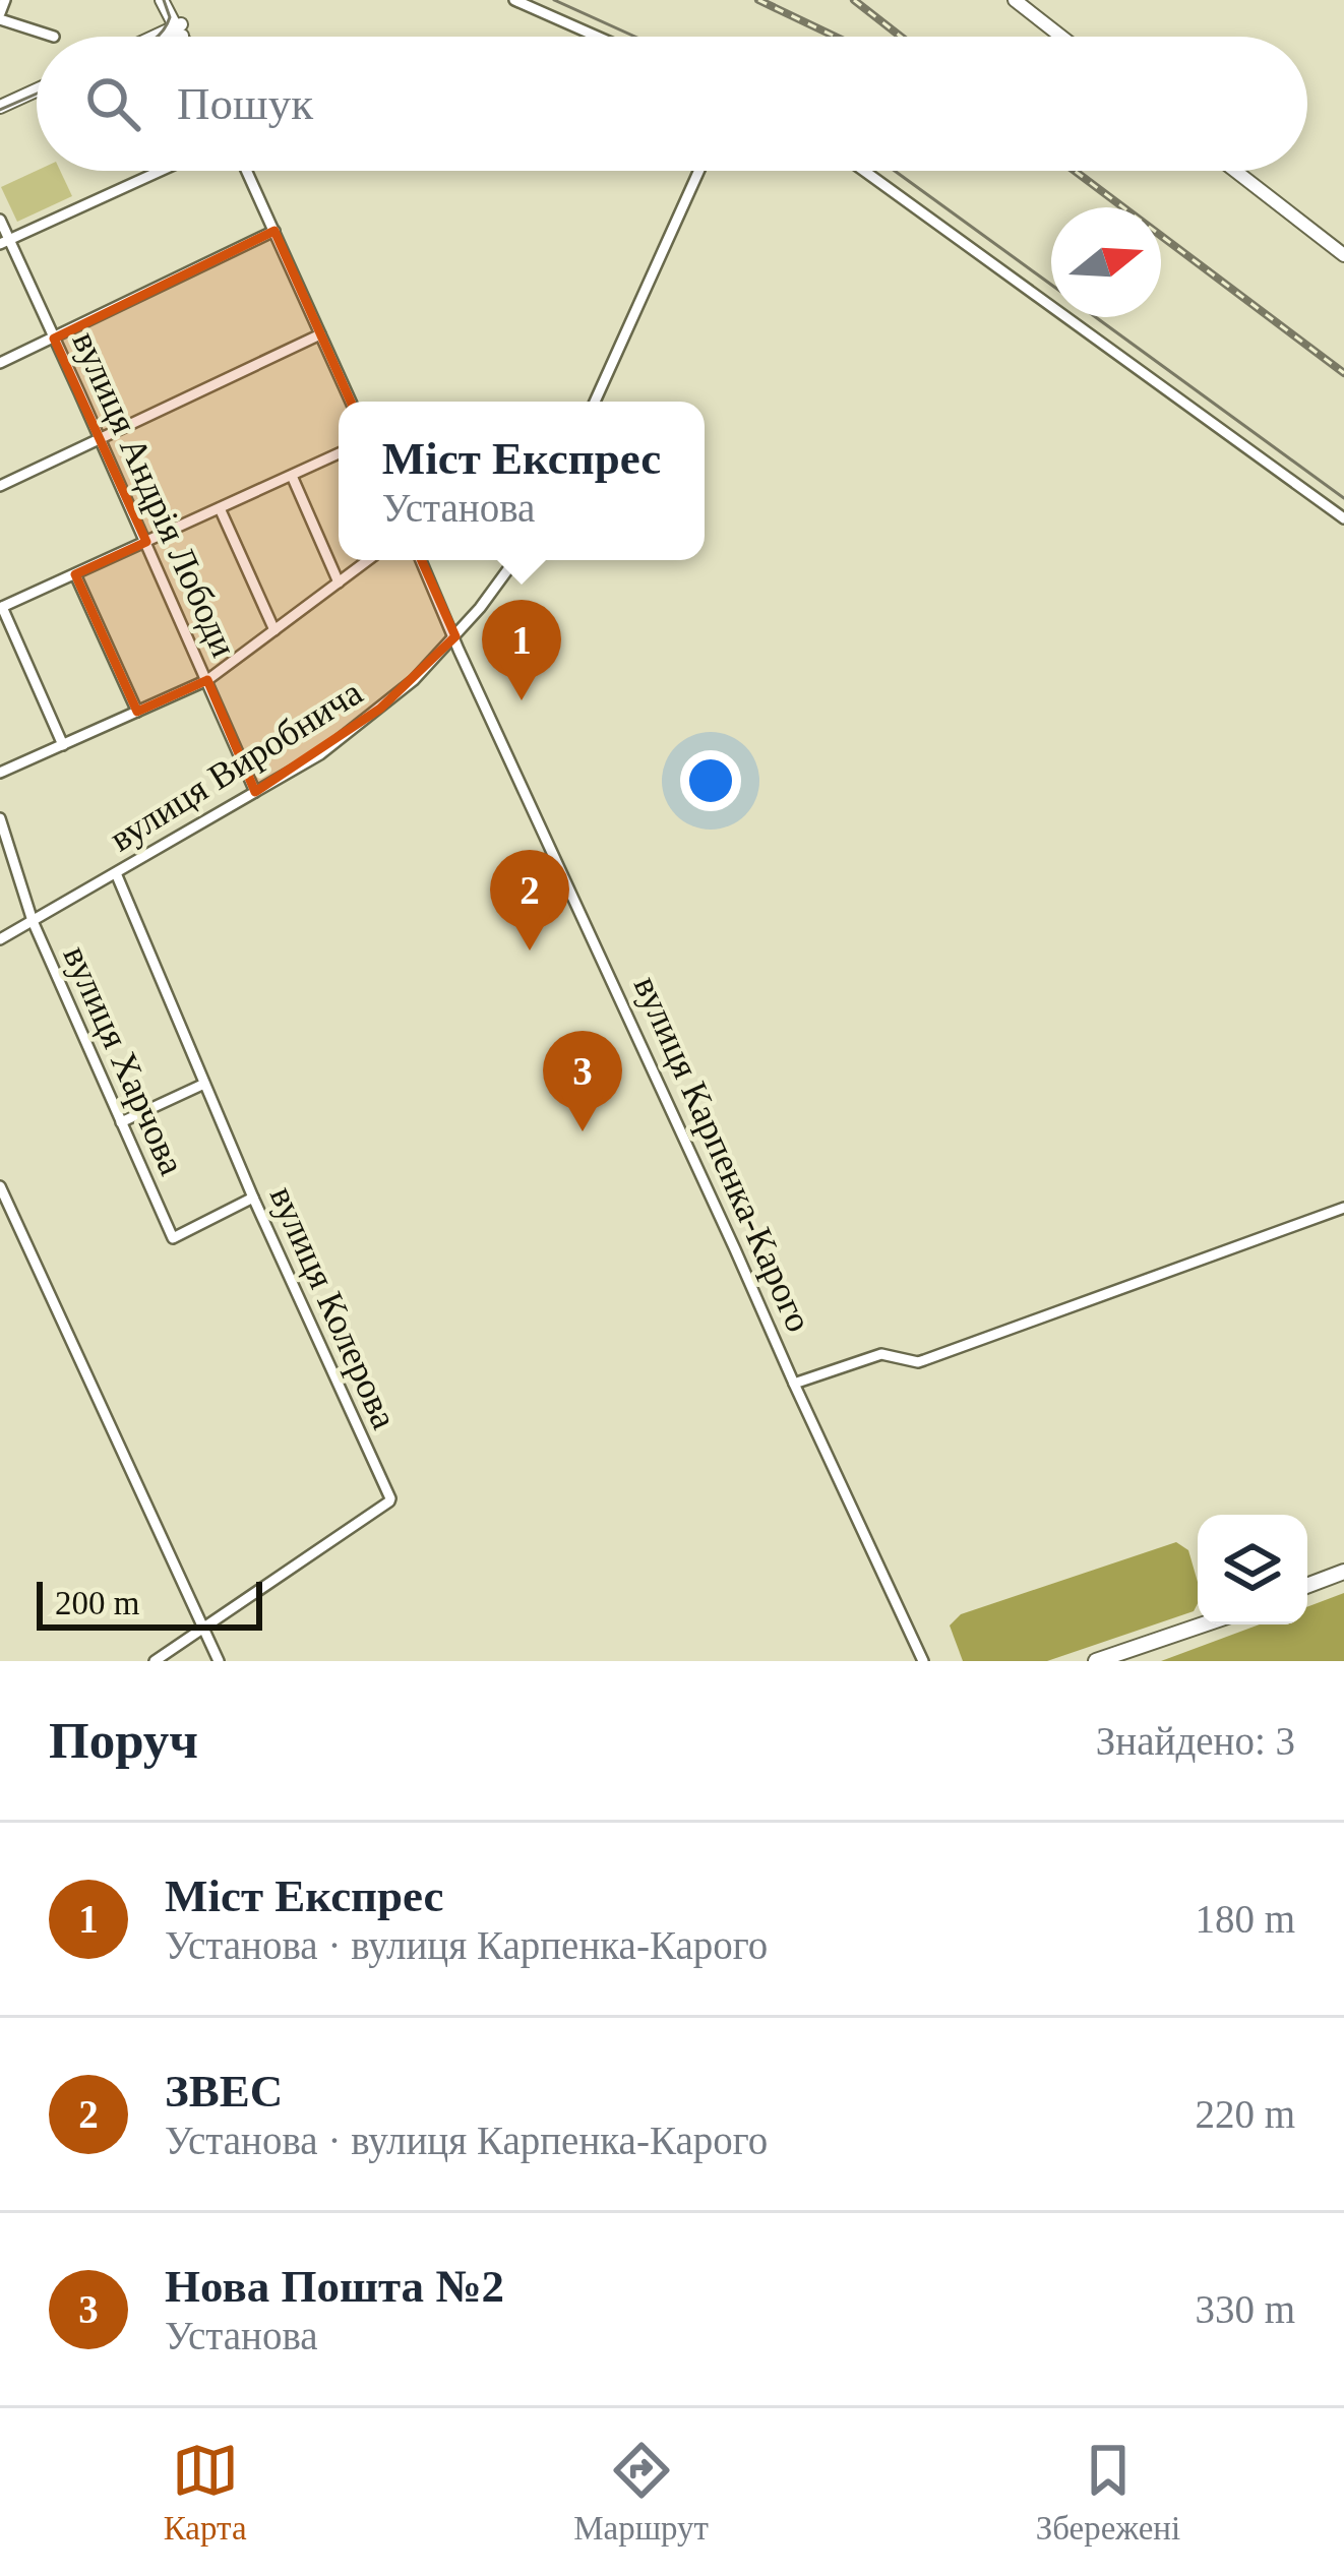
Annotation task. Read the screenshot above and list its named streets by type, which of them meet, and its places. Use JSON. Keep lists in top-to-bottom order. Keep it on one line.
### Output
{"streets":{"street":["вулиця Андрія Лободи","вулиця Виробнича","вулиця Харчова","вулиця Карпенка-Карого","вулиця Колерова"]},"crossings":[["вулиця Андрія Лободи","вулиця Виробнича"],["вулиця Виробнича","вулиця Харчова"],["вулиця Виробнича","вулиця Карпенка-Карого"],["вулиця Виробнича","вулиця Колерова"],["вулиця Харчова","вулиця Колерова"]],"scale_bar":"200 m","north":"right","page":{"search":"Пошук","popup":["Мiст Експрес","Установа"],"pins":["1","2","3"],"scale":"200 m","heading":["Поруч","Знайдено: 3"],"list":[{"mark":"1","name":"Мiст Експрес","note":"Установа · вулиця Карпенка-Карого","value":"180 m"},{"mark":"2","name":"ЗВЕС","note":"Установа · вулиця Карпенка-Карого","value":"220 m"},{"mark":"3","name":"Нова Пошта №2","note":"Установа","value":"330 m"}],"nav":["Карта","Маршрут","Збережені"]}}
